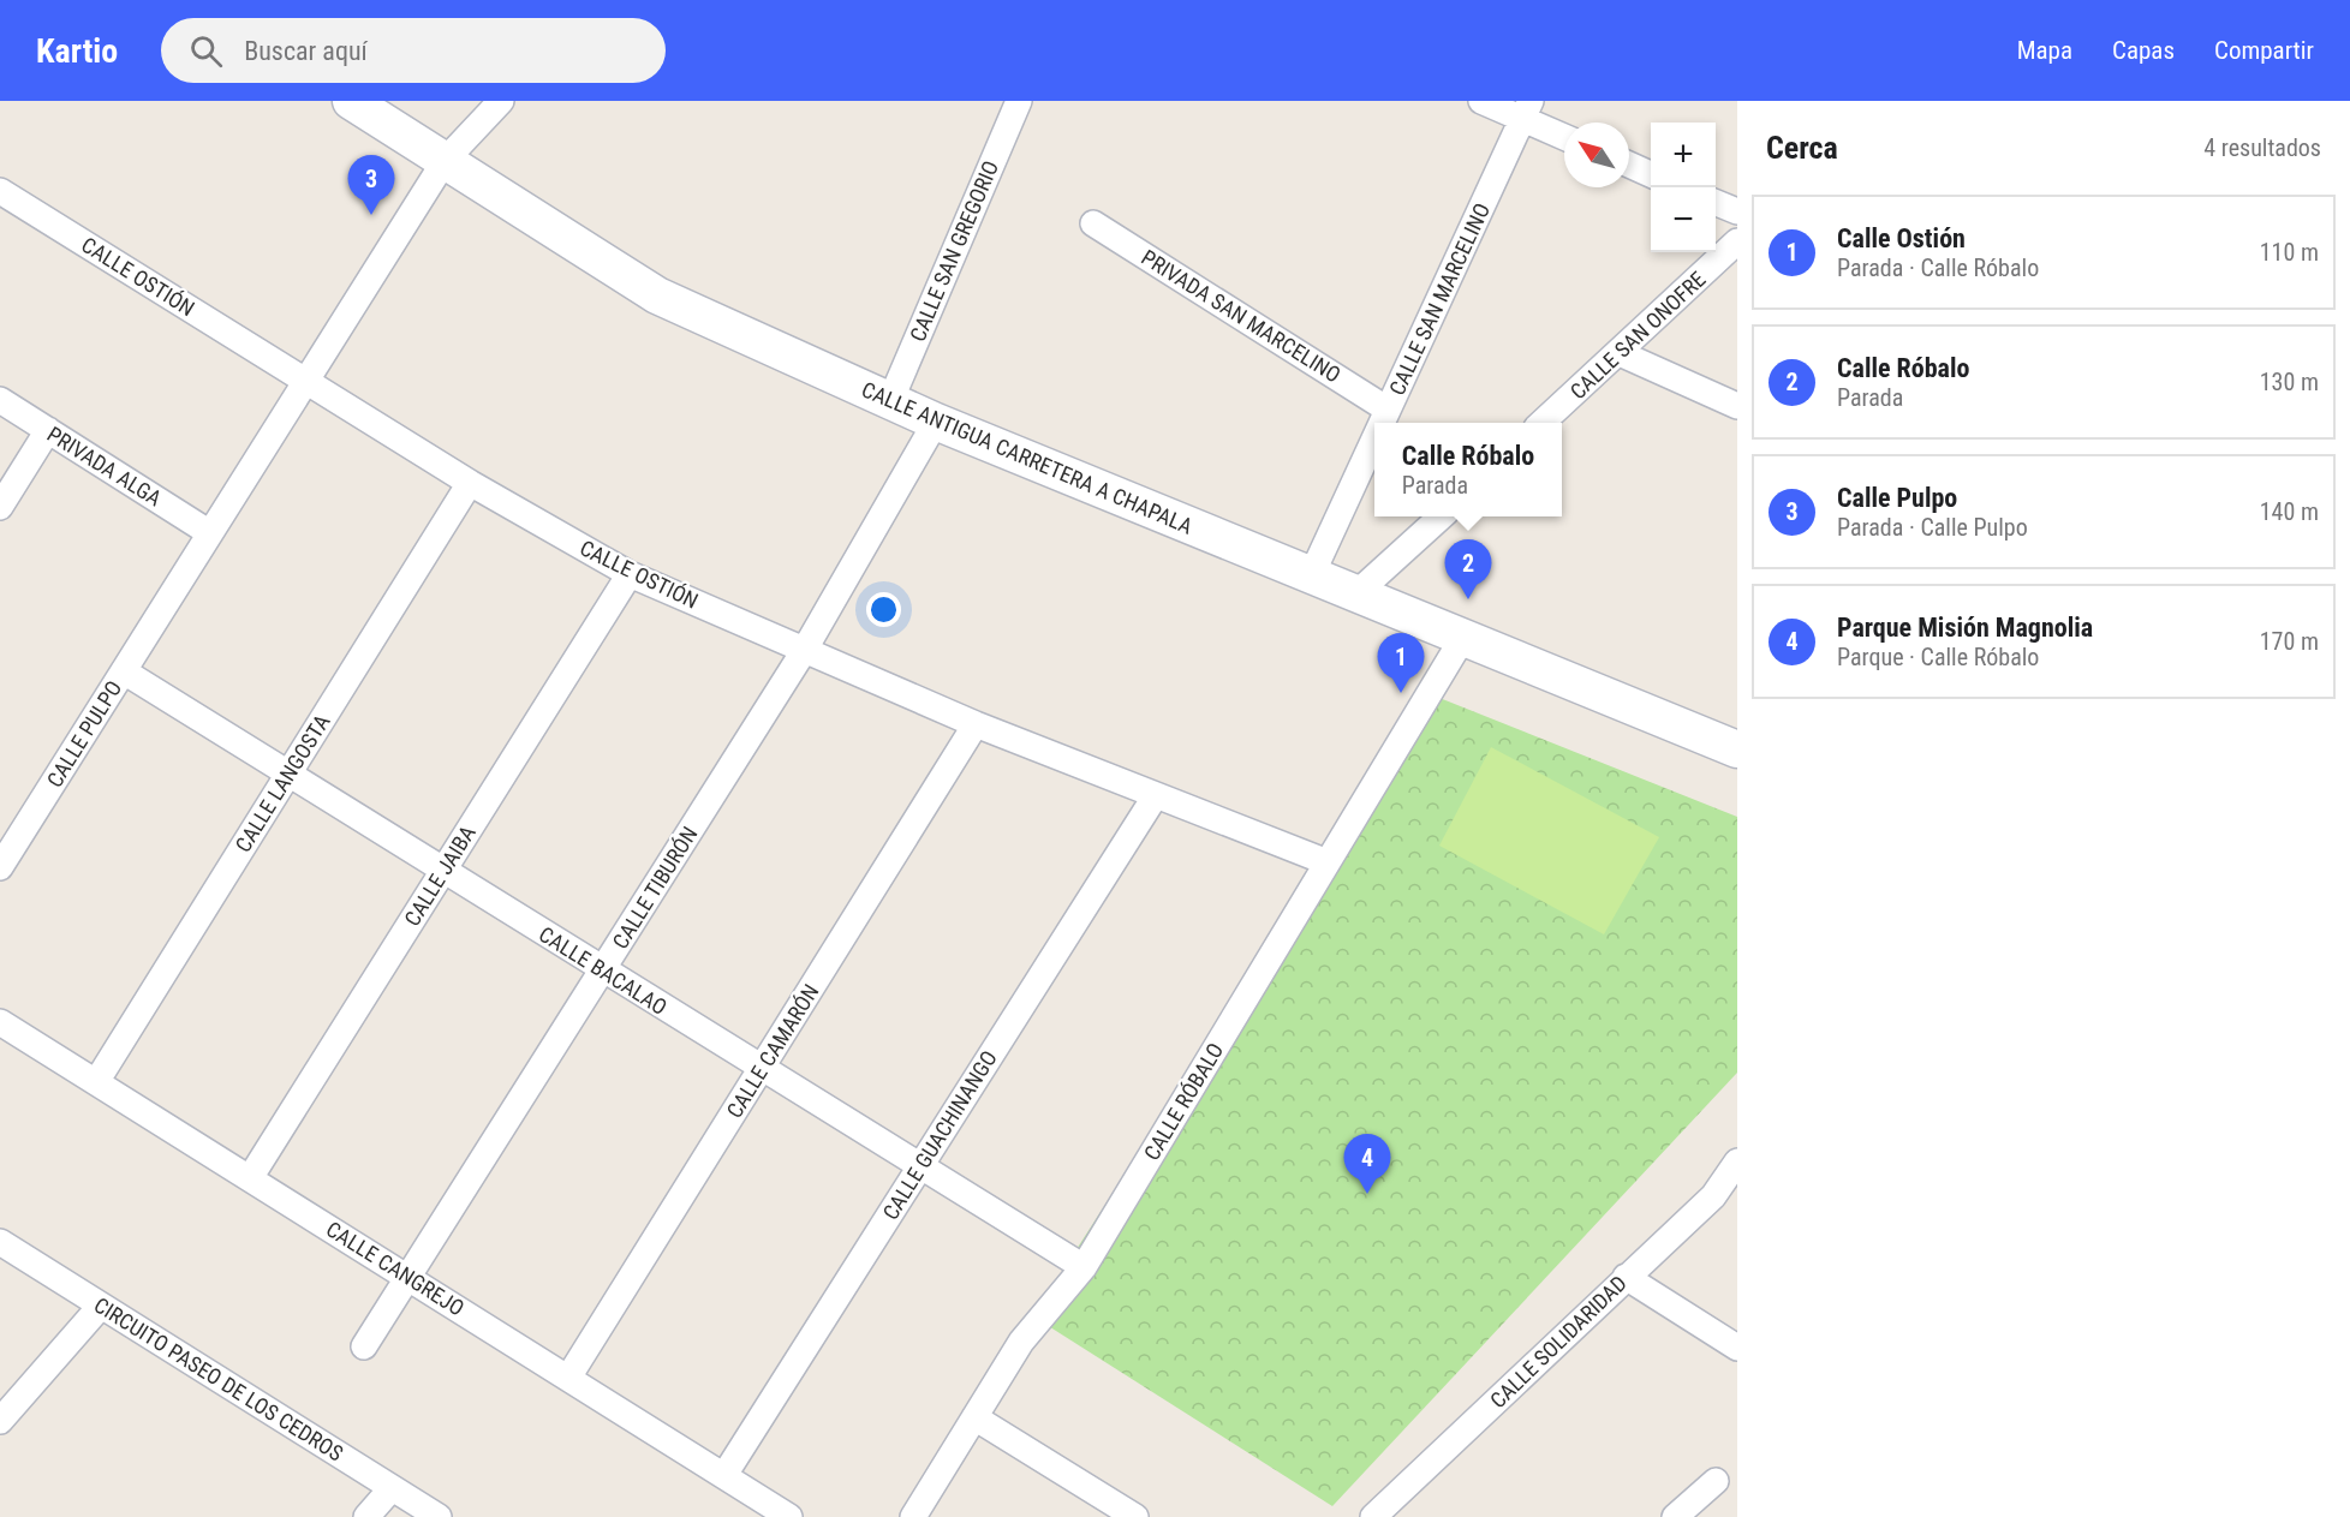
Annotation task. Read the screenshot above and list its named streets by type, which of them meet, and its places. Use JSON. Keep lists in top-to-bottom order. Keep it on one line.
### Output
{"streets":{"main road":["CALLE ANTIGUA CARRETERA A CHAPALA"],"street":["CALLE SAN GREGORIO","CALLE OSTIÓN","CALLE SAN MARCELINO","PRIVADA SAN MARCELINO","CALLE SAN ONOFRE","PRIVADA ALGA","CALLE PULPO","CALLE LANGOSTA","CALLE JAIBA","CALLE TIBURÓN","CALLE BACALAO","CALLE CAMARÓN","CALLE RÓBALO","CALLE GUACHINANGO","CALLE CANGREJO","CALLE SOLIDARIDAD","CIRCUITO PASEO DE LOS CEDROS"]},"crossings":[["CALLE SAN GREGORIO","CALLE ANTIGUA CARRETERA A CHAPALA"],["CALLE OSTIÓN","CALLE PULPO"],["CALLE OSTIÓN","CALLE LANGOSTA"],["CALLE OSTIÓN","CALLE JAIBA"],["CALLE OSTIÓN","CALLE TIBURÓN"],["CALLE OSTIÓN","CALLE CAMARÓN"],["CALLE OSTIÓN","CALLE RÓBALO"],["CALLE OSTIÓN","CALLE GUACHINANGO"],["CALLE SAN MARCELINO","PRIVADA SAN MARCELINO"],["CALLE SAN MARCELINO","CALLE ANTIGUA CARRETERA A CHAPALA"],["CALLE ANTIGUA CARRETERA A CHAPALA","CALLE PULPO"],["CALLE ANTIGUA CARRETERA A CHAPALA","CALLE TIBURÓN"],["CALLE ANTIGUA CARRETERA A CHAPALA","CALLE RÓBALO"],["PRIVADA ALGA","CALLE PULPO"],["CALLE PULPO","CALLE BACALAO"],["CALLE LANGOSTA","CALLE BACALAO"],["CALLE LANGOSTA","CALLE CANGREJO"],["CALLE JAIBA","CALLE BACALAO"],["CALLE JAIBA","CALLE CANGREJO"],["CALLE TIBURÓN","CALLE BACALAO"],["CALLE TIBURÓN","CALLE CANGREJO"],["CALLE BACALAO","CALLE CAMARÓN"],["CALLE BACALAO","CALLE RÓBALO"],["CALLE BACALAO","CALLE GUACHINANGO"],["CALLE CAMARÓN","CALLE CANGREJO"],["CALLE GUACHINANGO","CALLE CANGREJO"]],"north":"top left","page":{"header":"Kartio","search":"Buscar aquí","nav":["Mapa","Capas","Compartir"],"heading":["Cerca","4 resultados"],"map_buttons":["+","−"],"pins":["3","2","1","4"],"list":[{"mark":"1","name":"Calle Ostión","note":"Parada · Calle Róbalo","value":"110 m"},{"mark":"2","name":"Calle Róbalo","note":"Parada","value":"130 m"},{"mark":"3","name":"Calle Pulpo","note":"Parada · Calle Pulpo","value":"140 m"},{"mark":"4","name":"Parque Misión Magnolia","note":"Parque · Calle Róbalo","value":"170 m"}],"popup":["Calle Róbalo","Parada"]}}
